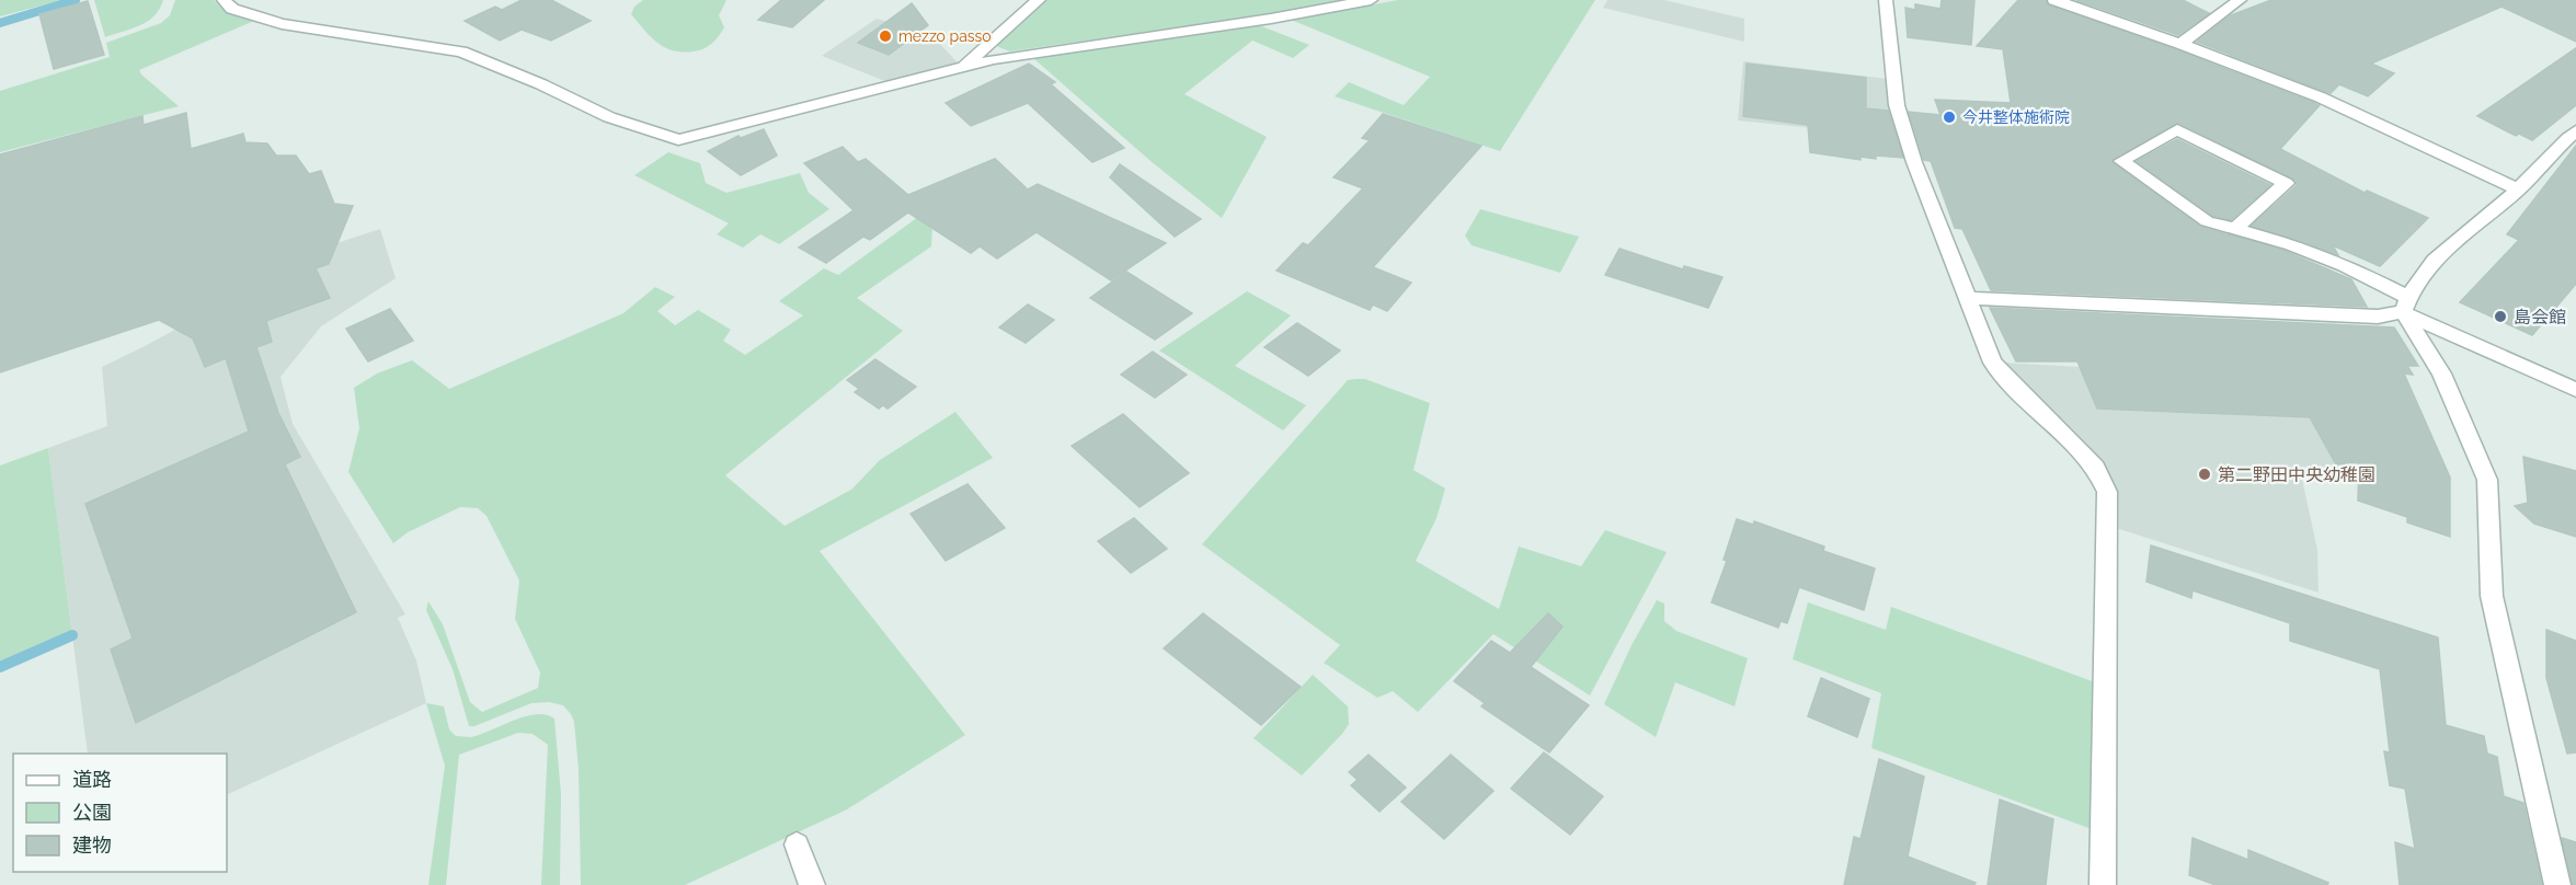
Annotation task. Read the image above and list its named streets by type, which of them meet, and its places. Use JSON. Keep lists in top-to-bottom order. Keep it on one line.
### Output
{"places":["mezzo passo","今井整体施術院","島会館","第二野田中央幼稚園"],"legend":["道路","公園","建物"]}
